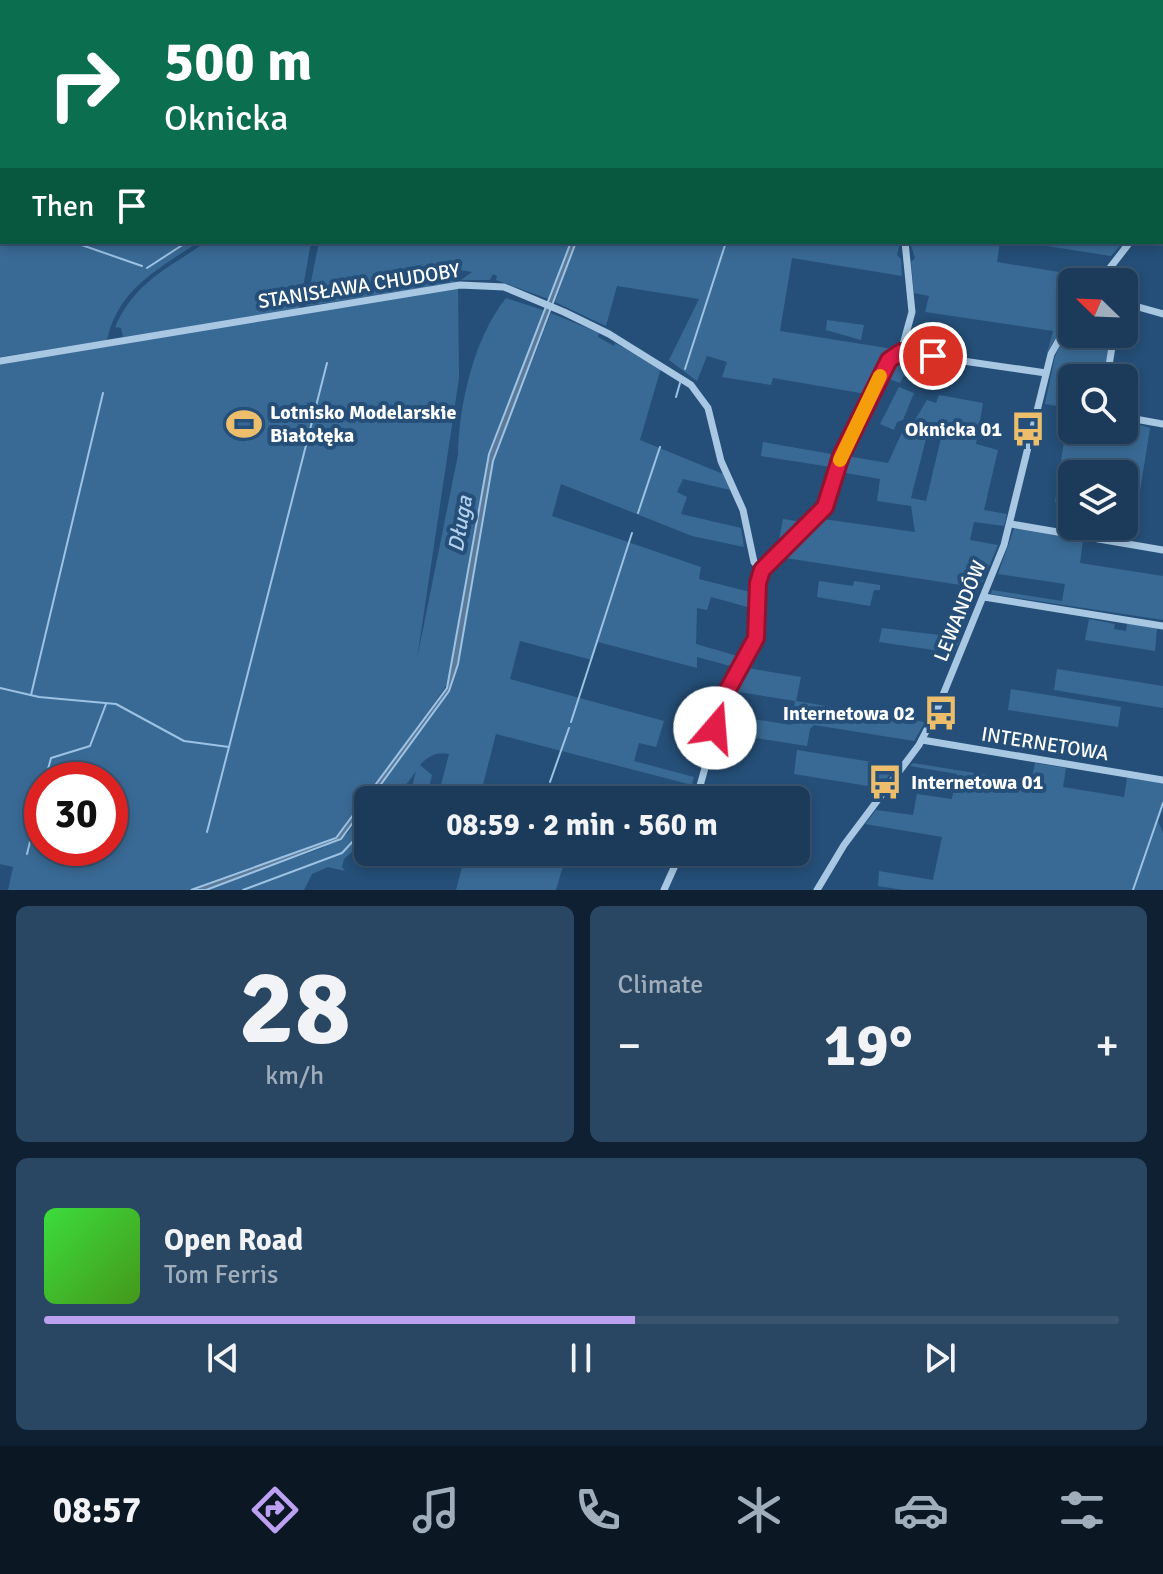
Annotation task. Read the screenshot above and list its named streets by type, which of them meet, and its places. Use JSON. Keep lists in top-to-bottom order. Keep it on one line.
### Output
{"streets":{"street":["STANISŁAWA CHUDOBY","LEWANDÓW","INTERNETOWA"]},"crossings":[["LEWANDÓW","INTERNETOWA"]],"water":["Długa"],"places":{"sports":["Lotnisko Modelarskie Białołęka"],"bus stop":["Oknicka 01","Internetowa 02","Internetowa 01"]},"north":"top left","page":{"turn":["500 m","Oknicka"],"then":"Then","limit":"30","trip":"08:59 · 2 min · 560 m","tile":[["28","km/h"],"Climate"],"heat":["−","19°","+"],"song":["Open Road","Tom Ferris"],"tabs":"08:57"}}
